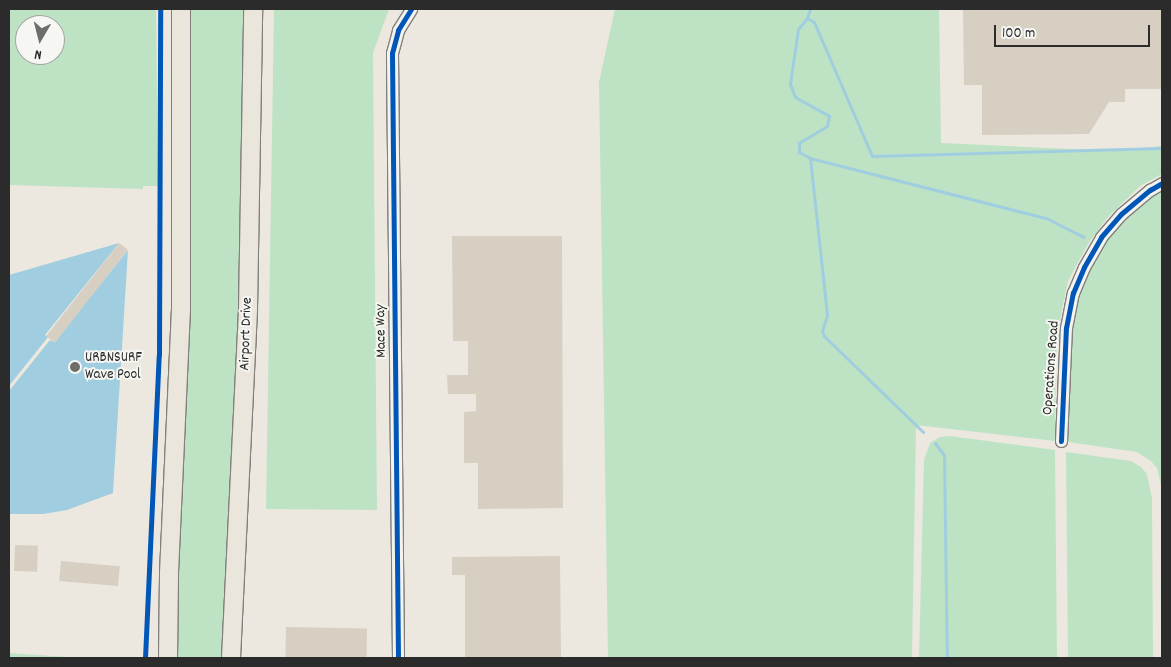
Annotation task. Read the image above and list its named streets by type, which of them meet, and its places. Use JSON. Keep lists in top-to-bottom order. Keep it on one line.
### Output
{"streets":{"main road":["Airport Drive"],"street":["Mace Way","Operations Road"]},"places":["URBNSURF Wave Pool"],"scale_bar":"100 m","north":"bottom"}
